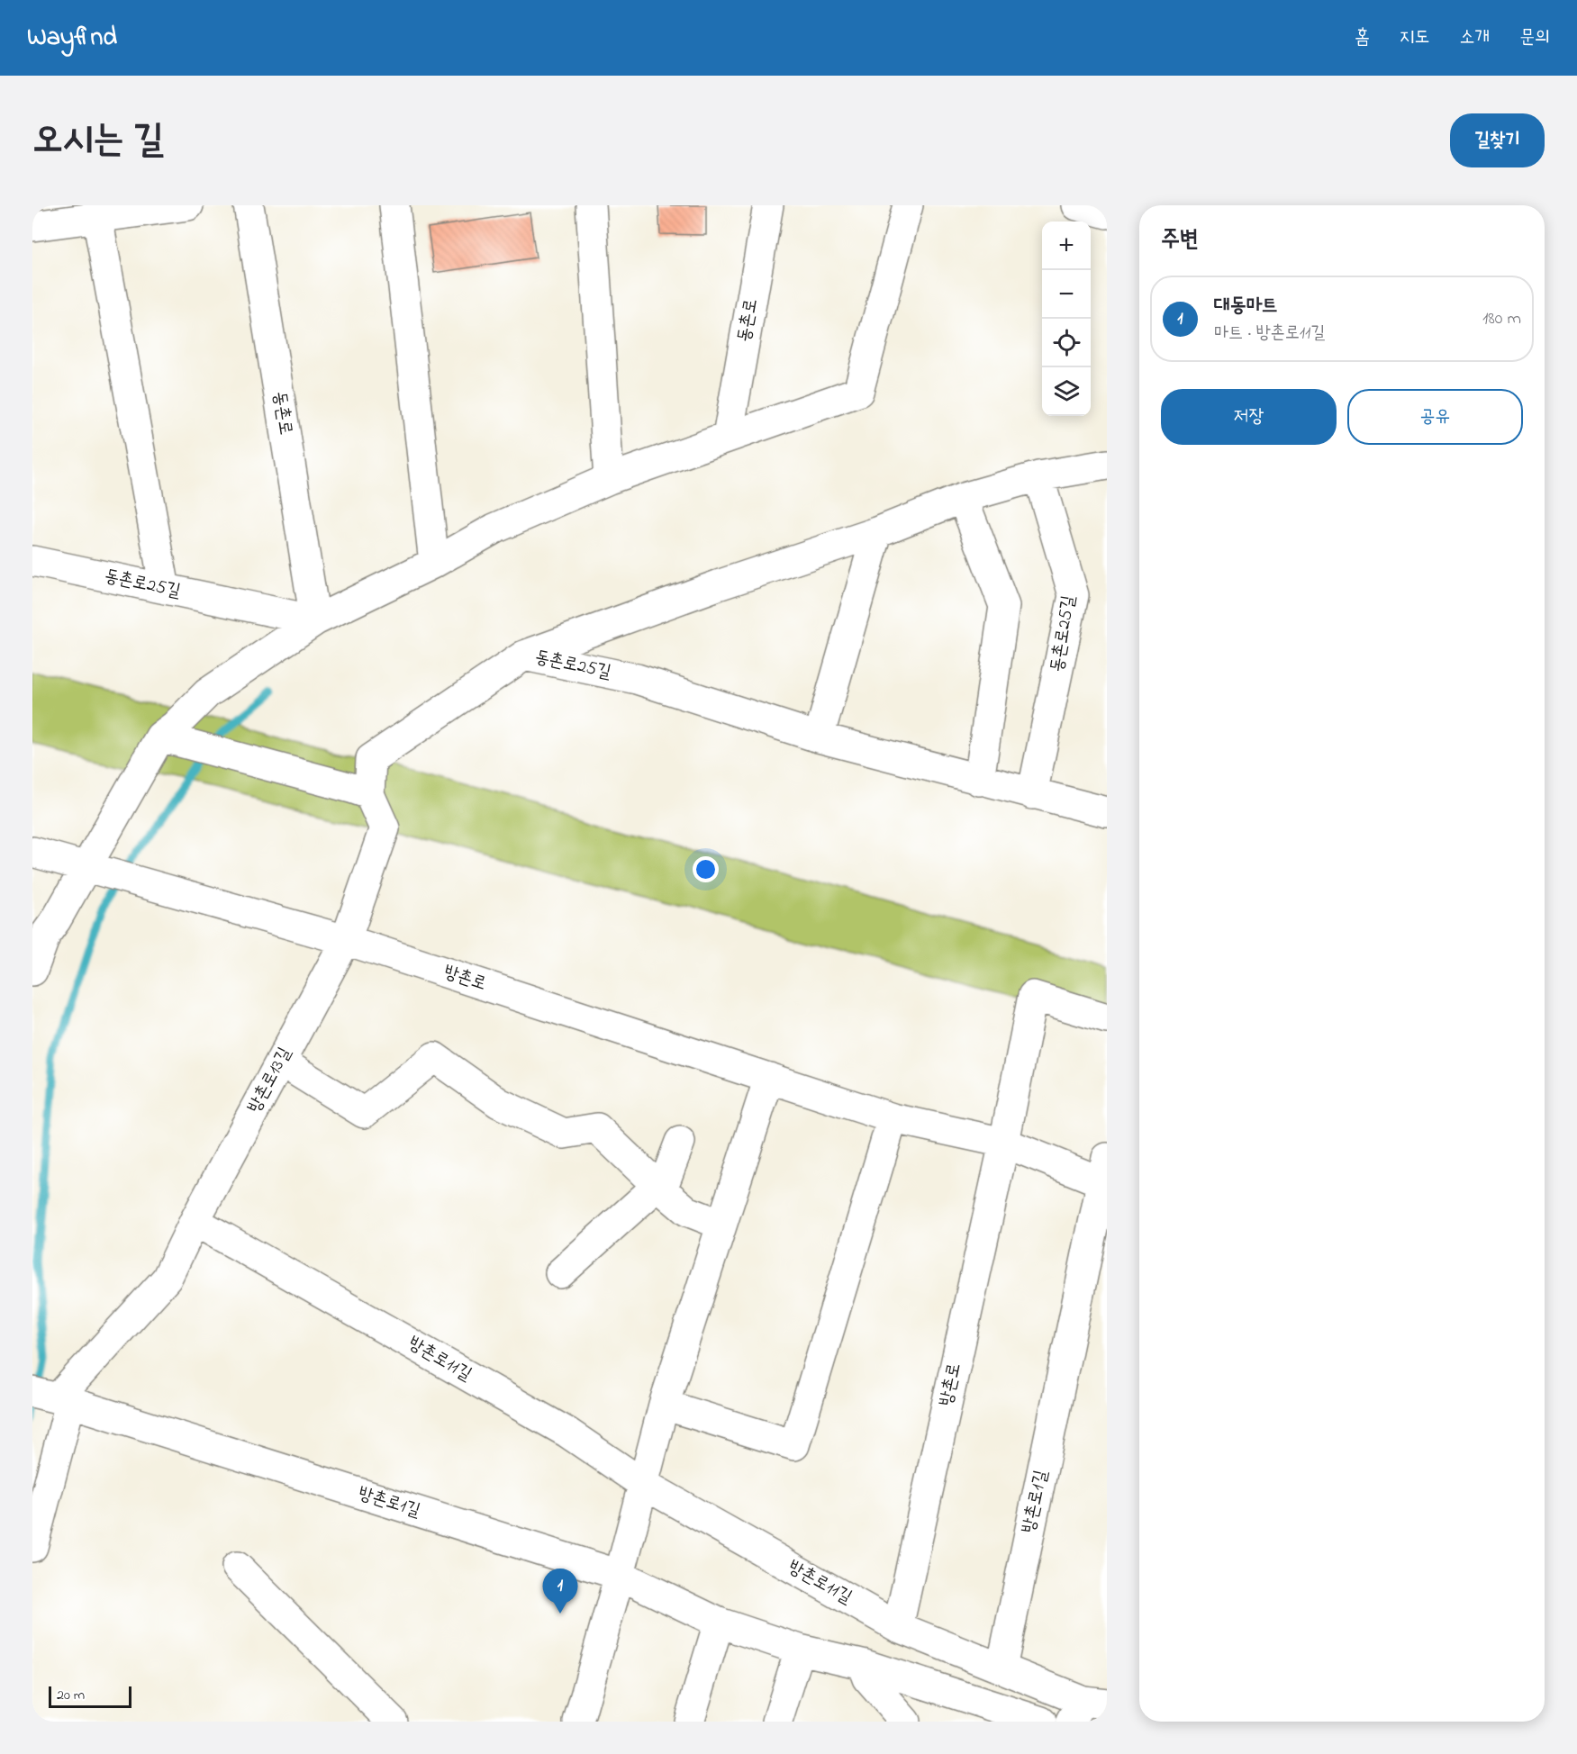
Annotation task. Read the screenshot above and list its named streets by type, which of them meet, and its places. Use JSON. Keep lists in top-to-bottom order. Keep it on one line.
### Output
{"streets":{"street":["동촌로","동촌로25길","방촌로","방촌로13길","방촌로11길","방촌로1길"]},"crossings":[["동촌로","동촌로25길"],["방촌로","방촌로13길"],["방촌로","방촌로11길"],["방촌로","방촌로1길"],["방촌로13길","방촌로11길"],["방촌로13길","방촌로1길"],["방촌로11길","방촌로1길"]],"scale_bar":"20 m","page":{"header":"Wayfind","nav":["홈","지도","소개","문의"],"title":"오시는 길","buttons":["길찾기",["저장","공유"]],"heading":"주변","map_buttons":["+","−"],"list":[{"mark":"1","name":"대동마트","note":"마트 · 방촌로11길","value":"180 m"}],"pins":"1","scale":"20 m"}}
